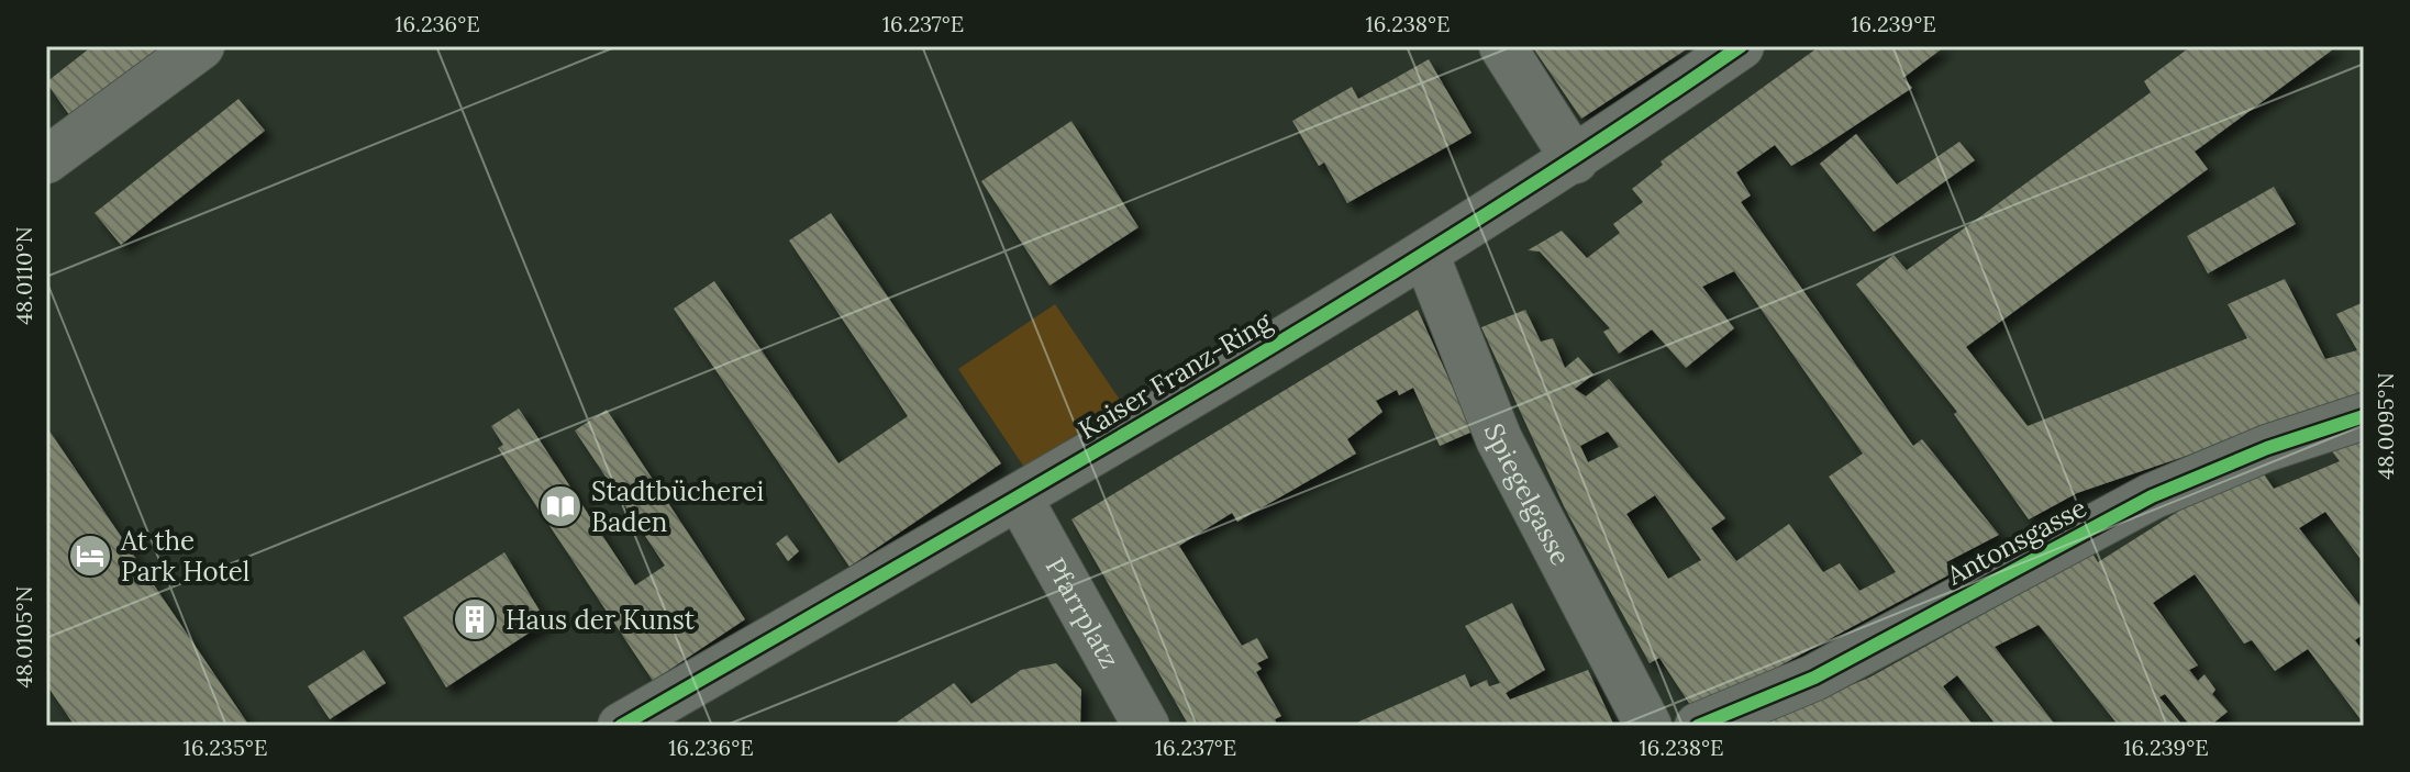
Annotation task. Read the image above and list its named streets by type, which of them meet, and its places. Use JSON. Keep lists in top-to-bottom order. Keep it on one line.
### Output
{"streets":{"street":["Kaiser Franz-Ring","Spiegelgasse","Antonsgasse","Pfarrplatz"]},"crossings":[["Kaiser Franz-Ring","Spiegelgasse"],["Kaiser Franz-Ring","Pfarrplatz"]],"places":{"library":["Stadtbücherei Baden"],"hotel":["At the Park Hotel"],"building":["Haus der Kunst"]},"coordinates":["16.236°E","16.237°E","16.238°E","16.239°E","48.0110°N","48.0095°N","48.0105°N","16.235°E"]}
